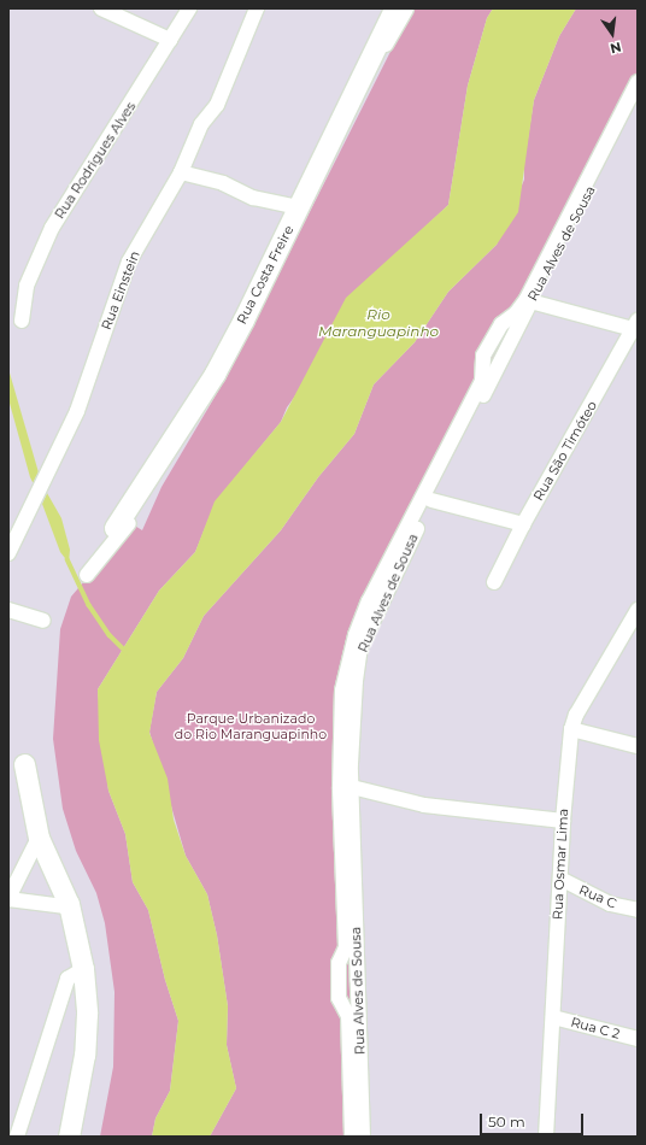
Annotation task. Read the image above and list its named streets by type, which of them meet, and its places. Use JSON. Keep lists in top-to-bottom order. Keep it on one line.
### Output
{"streets":{"main road":["Rua Costa Freire"],"street":["Rua Rodrigues Alves","Rua Alves de Sousa","Rua Einstein","Rua São Timóteo","Rua Osmar Lima","Rua C","Rua C 2"]},"crossings":[["Rua Osmar Lima","Rua C"],["Rua Osmar Lima","Rua C 2"]],"water":["Rio Maranguapinho"],"parks":["Parque Urbanizado do Rio Maranguapinho"],"scale_bar":"50 m","north":"bottom"}
